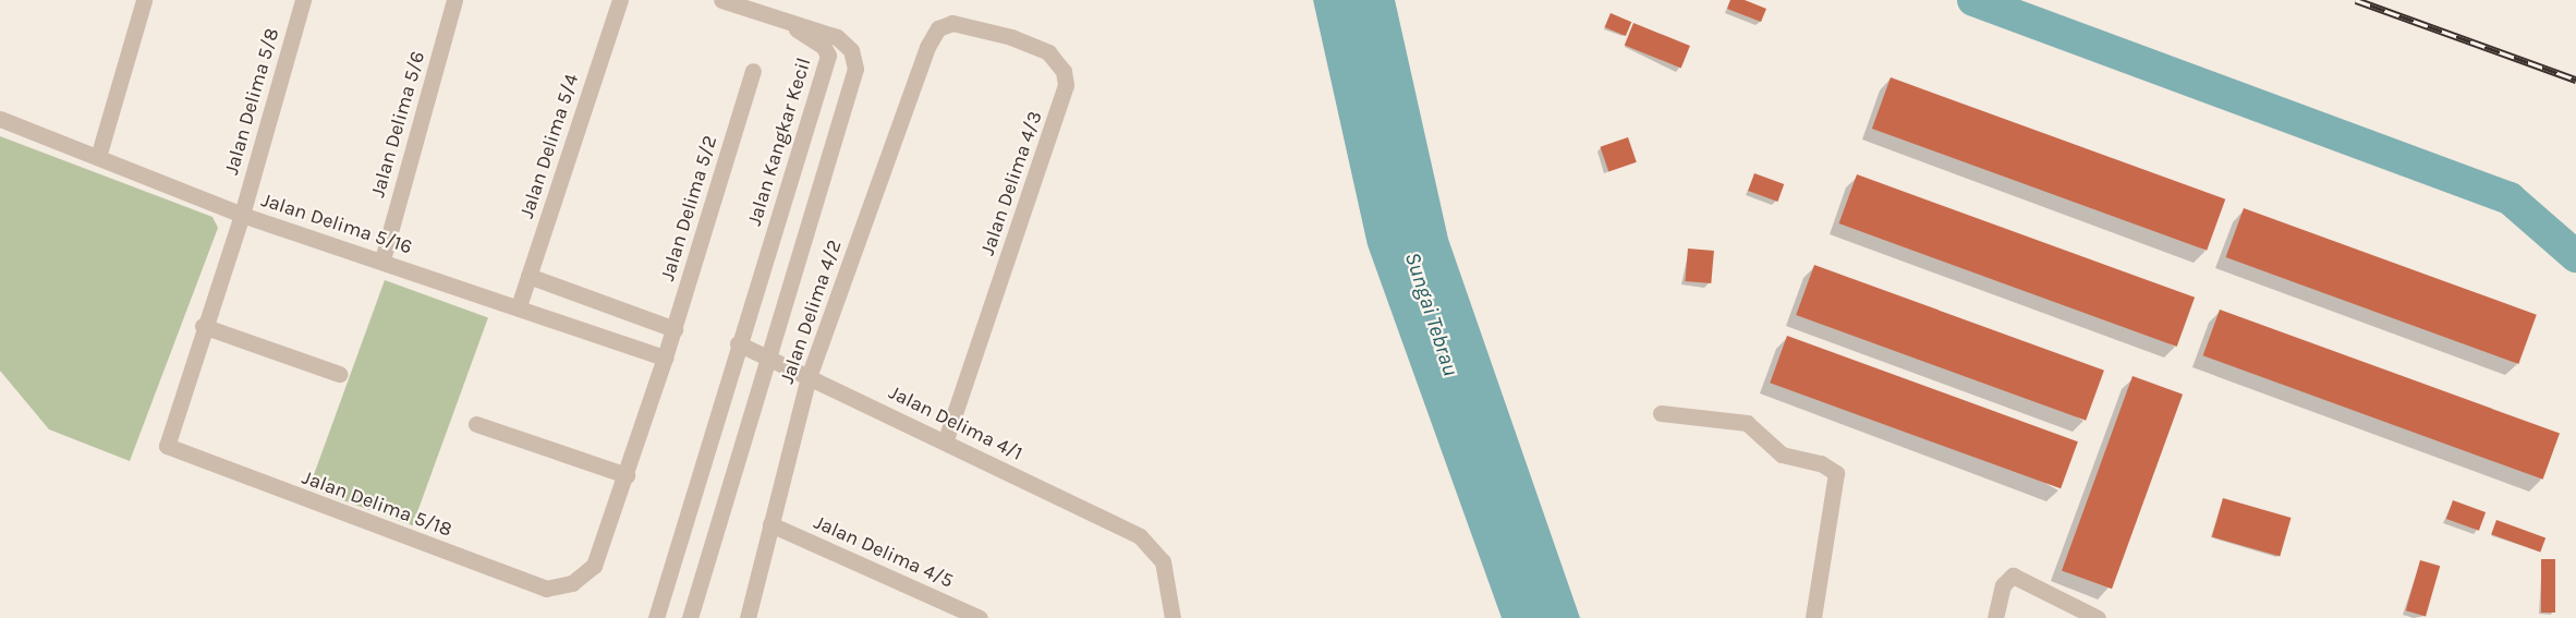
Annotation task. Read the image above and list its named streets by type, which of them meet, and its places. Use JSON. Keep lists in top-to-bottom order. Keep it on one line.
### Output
{"streets":{"street":["Jalan Delima 5/8","Jalan Delima 5/6","Jalan Kangkar Kecil","Jalan Delima 5/4","Jalan Delima 4/3","Jalan Delima 5/2","Jalan Delima 5/16","Jalan Delima 4/2","Jalan Delima 4/1","Jalan Delima 5/18","Jalan Delima 4/5"]},"crossings":[["Jalan Delima 5/8","Jalan Delima 5/16"],["Jalan Delima 5/8","Jalan Delima 5/18"],["Jalan Delima 5/6","Jalan Delima 5/16"],["Jalan Kangkar Kecil","Jalan Delima 4/1"],["Jalan Delima 5/4","Jalan Delima 5/16"],["Jalan Delima 4/3","Jalan Delima 4/2"],["Jalan Delima 4/3","Jalan Delima 4/1"],["Jalan Delima 5/2","Jalan Delima 5/16"],["Jalan Delima 5/2","Jalan Delima 5/18"],["Jalan Delima 5/16","Jalan Delima 5/18"],["Jalan Delima 4/2","Jalan Delima 4/1"],["Jalan Delima 4/2","Jalan Delima 4/5"]],"water":["Sungai Tebrau"]}
